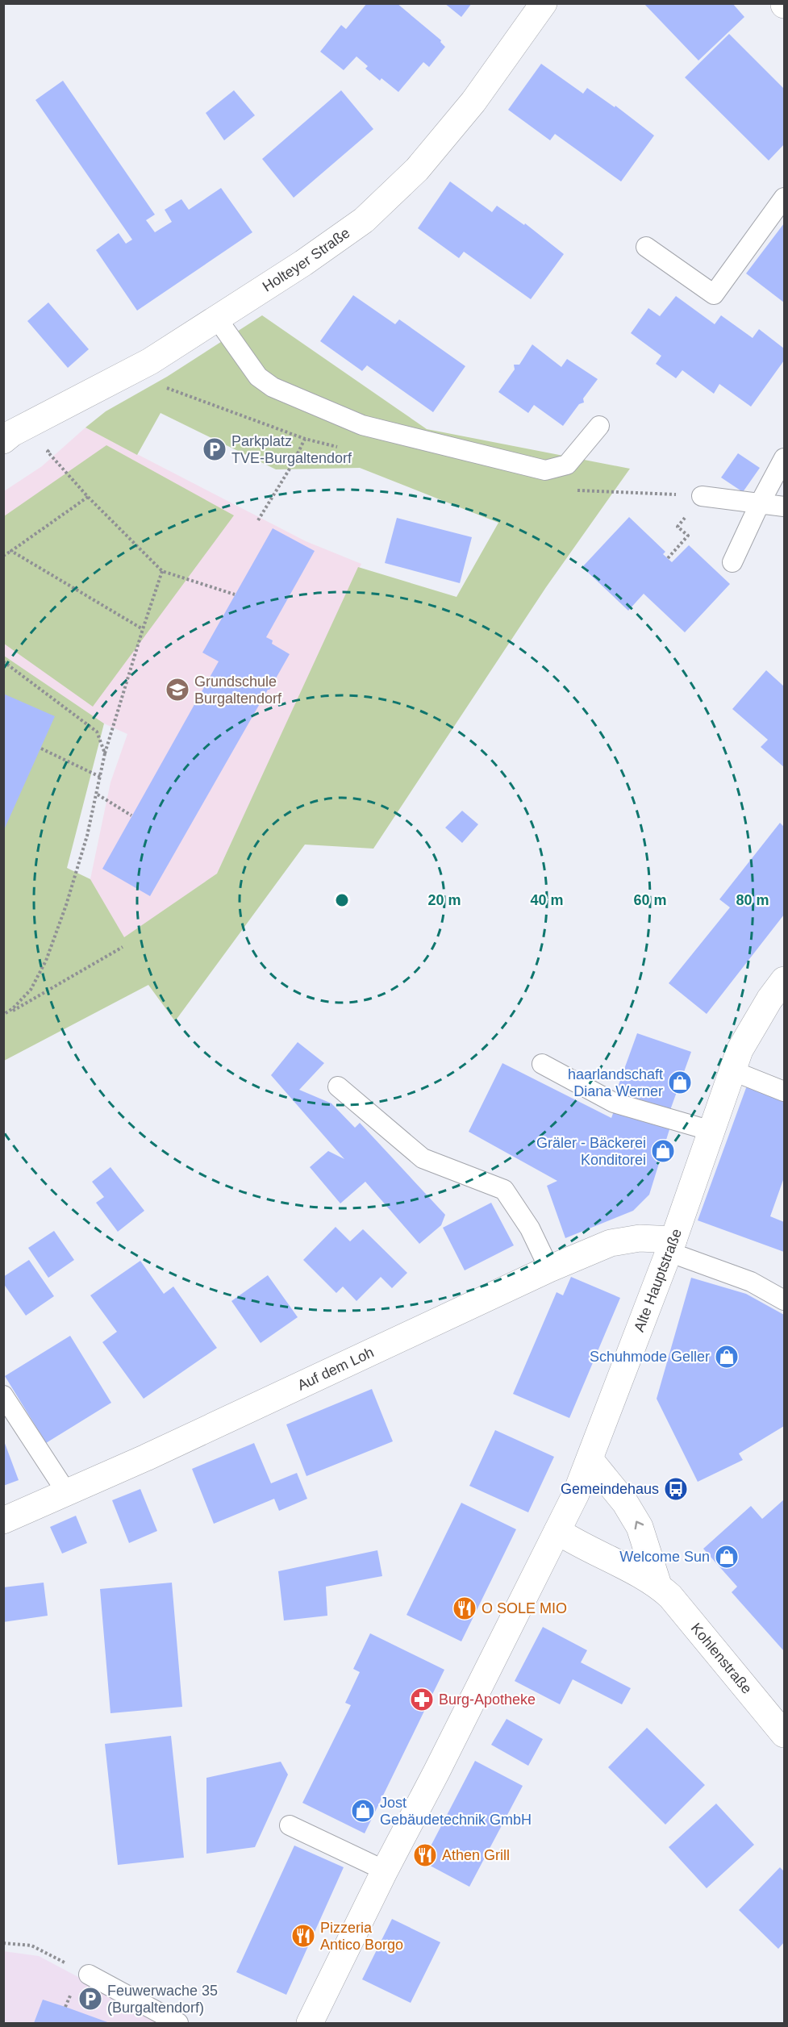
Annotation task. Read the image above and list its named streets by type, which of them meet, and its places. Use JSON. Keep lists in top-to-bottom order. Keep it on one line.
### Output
{"streets":{"street":["Holteyer Straße","Alte Hauptstraße","Auf dem Loh","Kohlenstraße"]},"crossings":[["Alte Hauptstraße","Auf dem Loh"],["Alte Hauptstraße","Kohlenstraße"]],"places":{"parking":["Parkplatz TVE-Burgaltendorf","Feuwerwache 35 (Burgaltendorf)"],"school or university":["Grundschule Burgaltendorf"],"shop":["haarlandschaft Diana Werner","Gräler - Bäckerei Konditorei","Schuhmode Geller","Welcome Sun","Jost Gebäudetechnik GmbH"],"bus stop":["Gemeindehaus"],"restaurant":["O SOLE MIO","Athen Grill","Pizzeria Antico Borgo"],"pharmacy":["Burg-Apotheke"]},"rings":["20 m","40 m","60 m","80 m"]}
